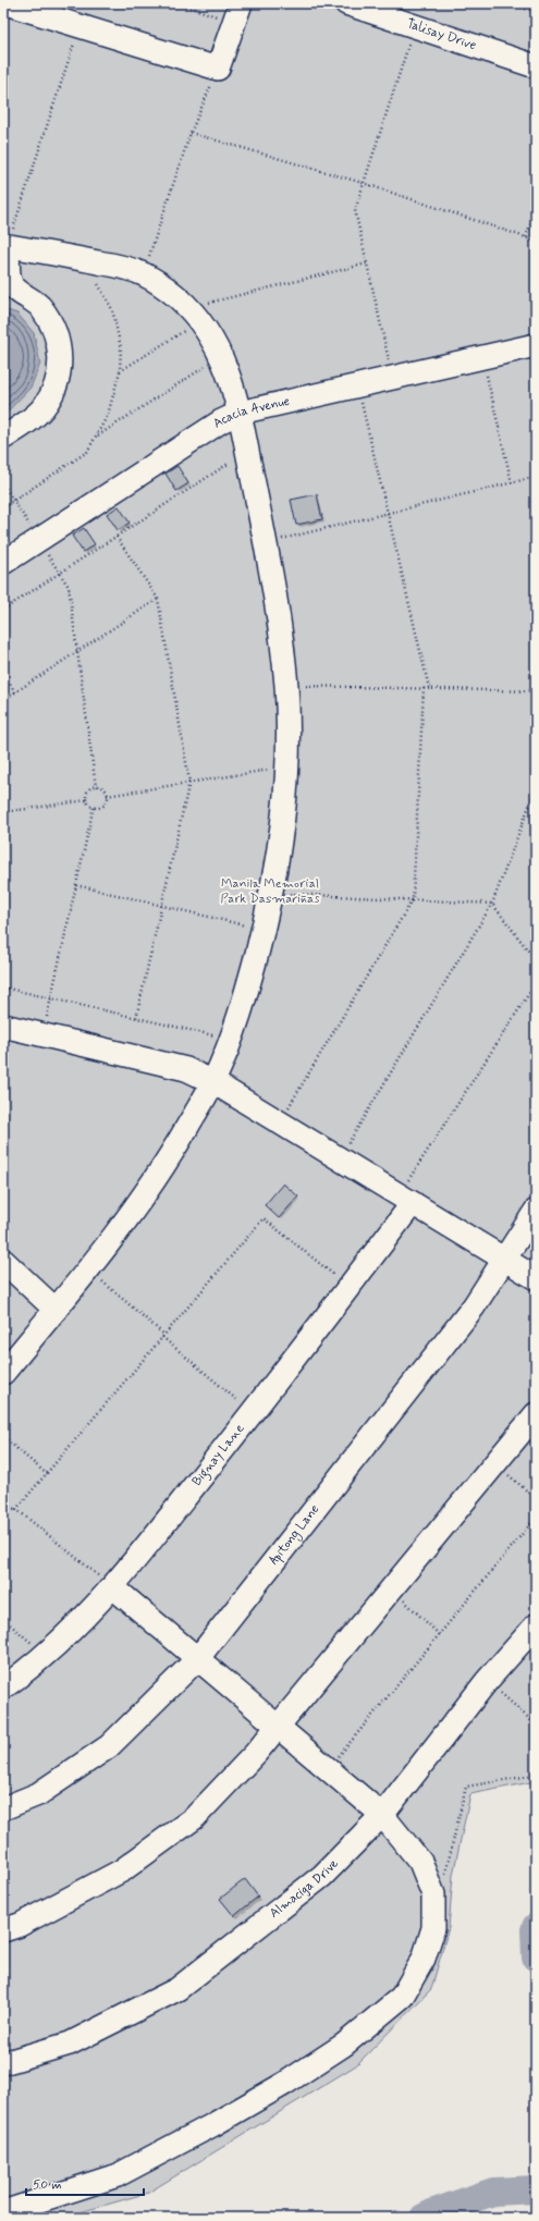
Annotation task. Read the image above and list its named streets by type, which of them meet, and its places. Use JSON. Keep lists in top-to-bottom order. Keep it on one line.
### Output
{"streets":{"lane":["Talisay Drive","Acacia Avenue","Bignay Lane","Apitong Lane","Almaciga Drive"]},"parks":["Manila Memorial Park Dasmariñas"],"scale_bar":"50 m"}
